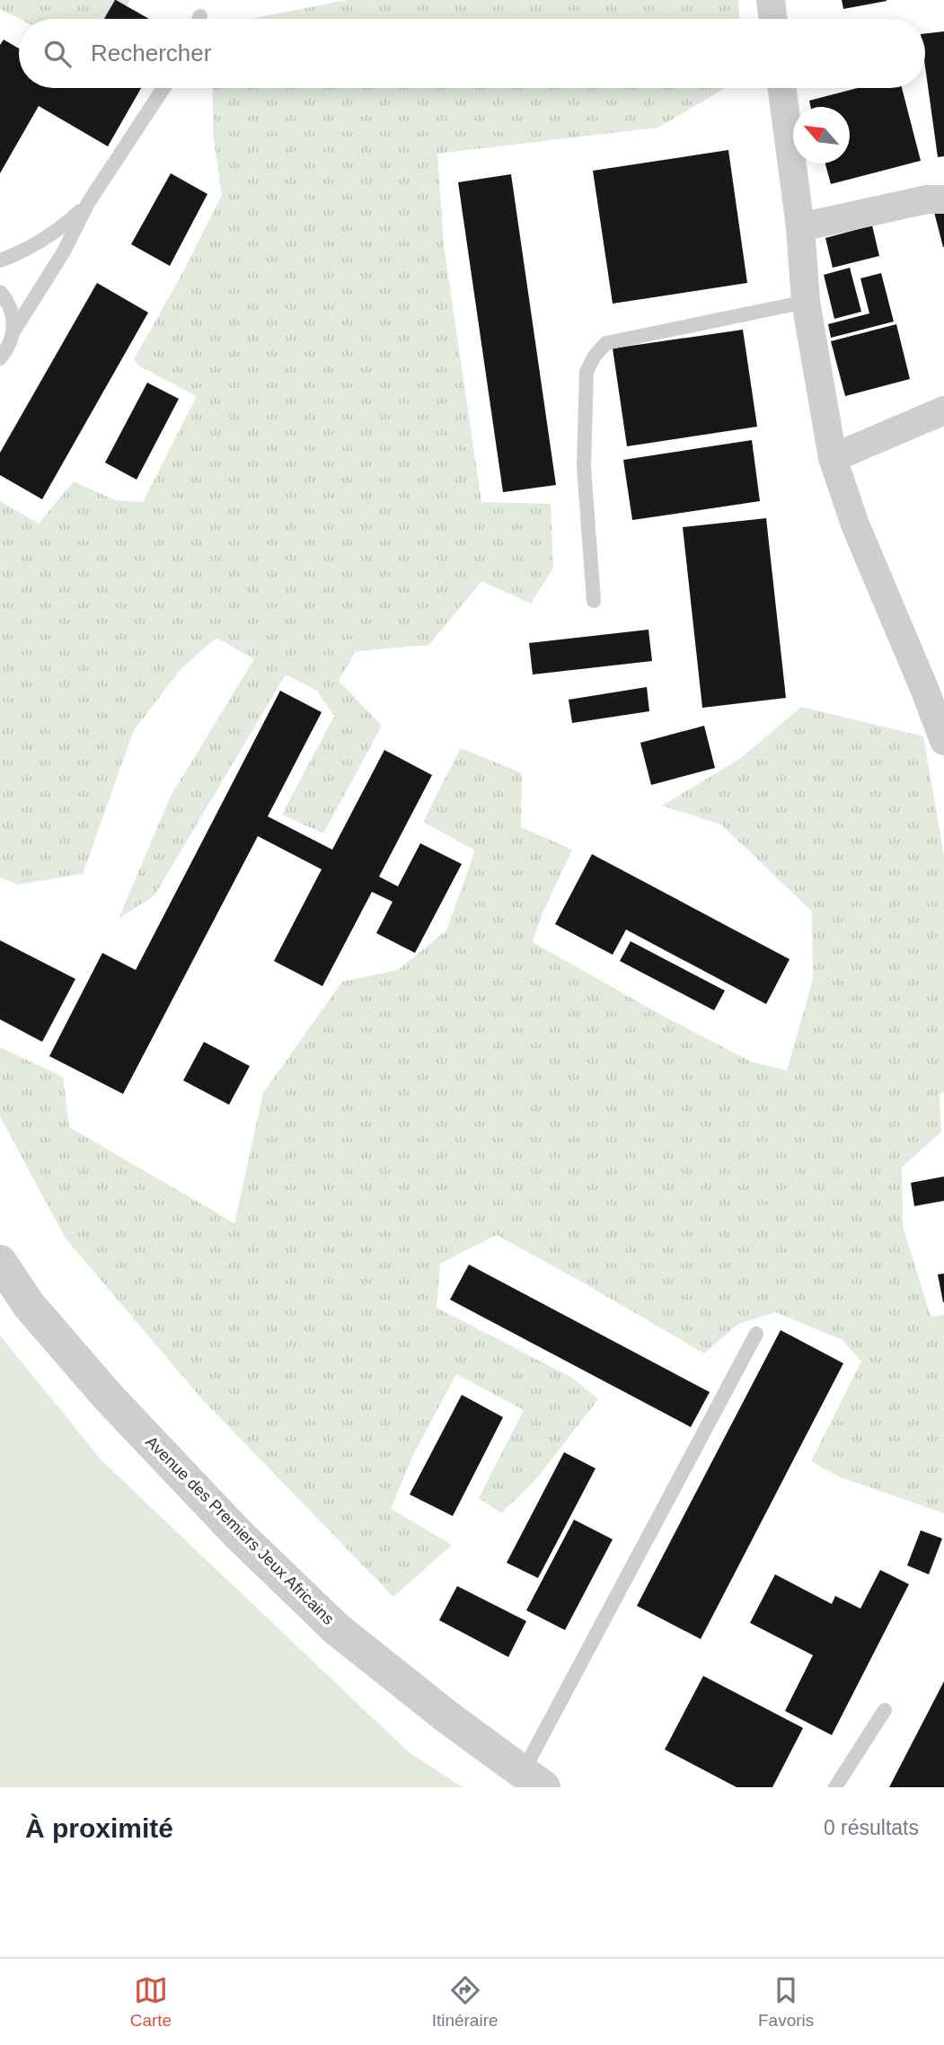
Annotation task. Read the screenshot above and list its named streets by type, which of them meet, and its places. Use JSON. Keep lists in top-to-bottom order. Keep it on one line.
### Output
{"streets":{"street":["Avenue des Premiers Jeux Africains"]},"north":"top left","page":{"search":"Rechercher","heading":["À proximité","0 résultats"],"nav":["Carte","Itinéraire","Favoris"]}}
